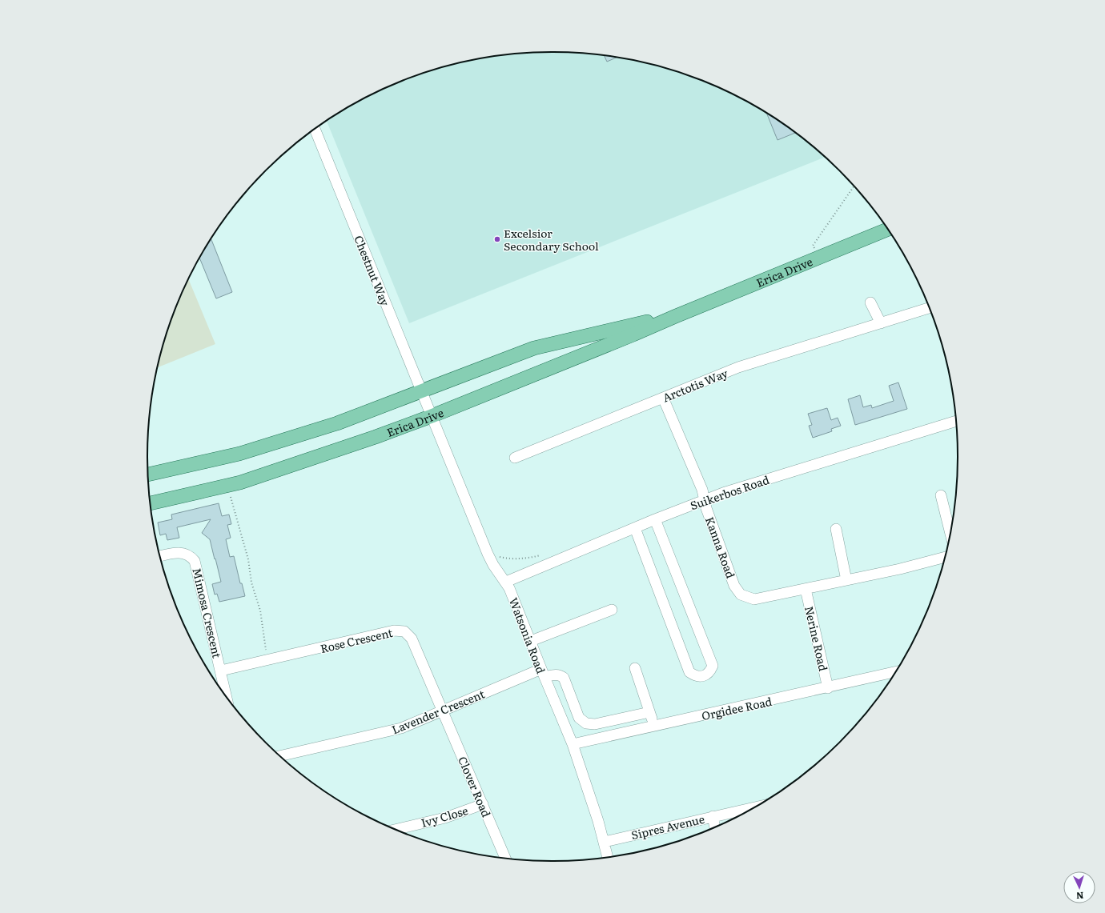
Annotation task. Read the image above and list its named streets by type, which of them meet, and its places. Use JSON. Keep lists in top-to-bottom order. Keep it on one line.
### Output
{"streets":{"main road":["Erica Drive"],"street":["Chestnut Way","Arctotis Way","Suikerbos Road","Kanna Road","Mimosa Crescent","Watsonia Road","Nerine Road","Rose Crescent","Orgidee Road","Lavender Crescent","Clover Road","Ivy Close","Sipres Avenue"]},"crossings":[["Chestnut Way","Erica Drive"],["Chestnut Way","Watsonia Road"],["Erica Drive","Watsonia Road"],["Arctotis Way","Kanna Road"],["Suikerbos Road","Kanna Road"],["Suikerbos Road","Watsonia Road"],["Kanna Road","Nerine Road"],["Mimosa Crescent","Rose Crescent"],["Watsonia Road","Orgidee Road"],["Watsonia Road","Lavender Crescent"],["Watsonia Road","Sipres Avenue"],["Nerine Road","Orgidee Road"],["Rose Crescent","Lavender Crescent"],["Rose Crescent","Clover Road"],["Lavender Crescent","Clover Road"],["Clover Road","Ivy Close"]],"places":["Excelsior Secondary School"],"north":"bottom"}
